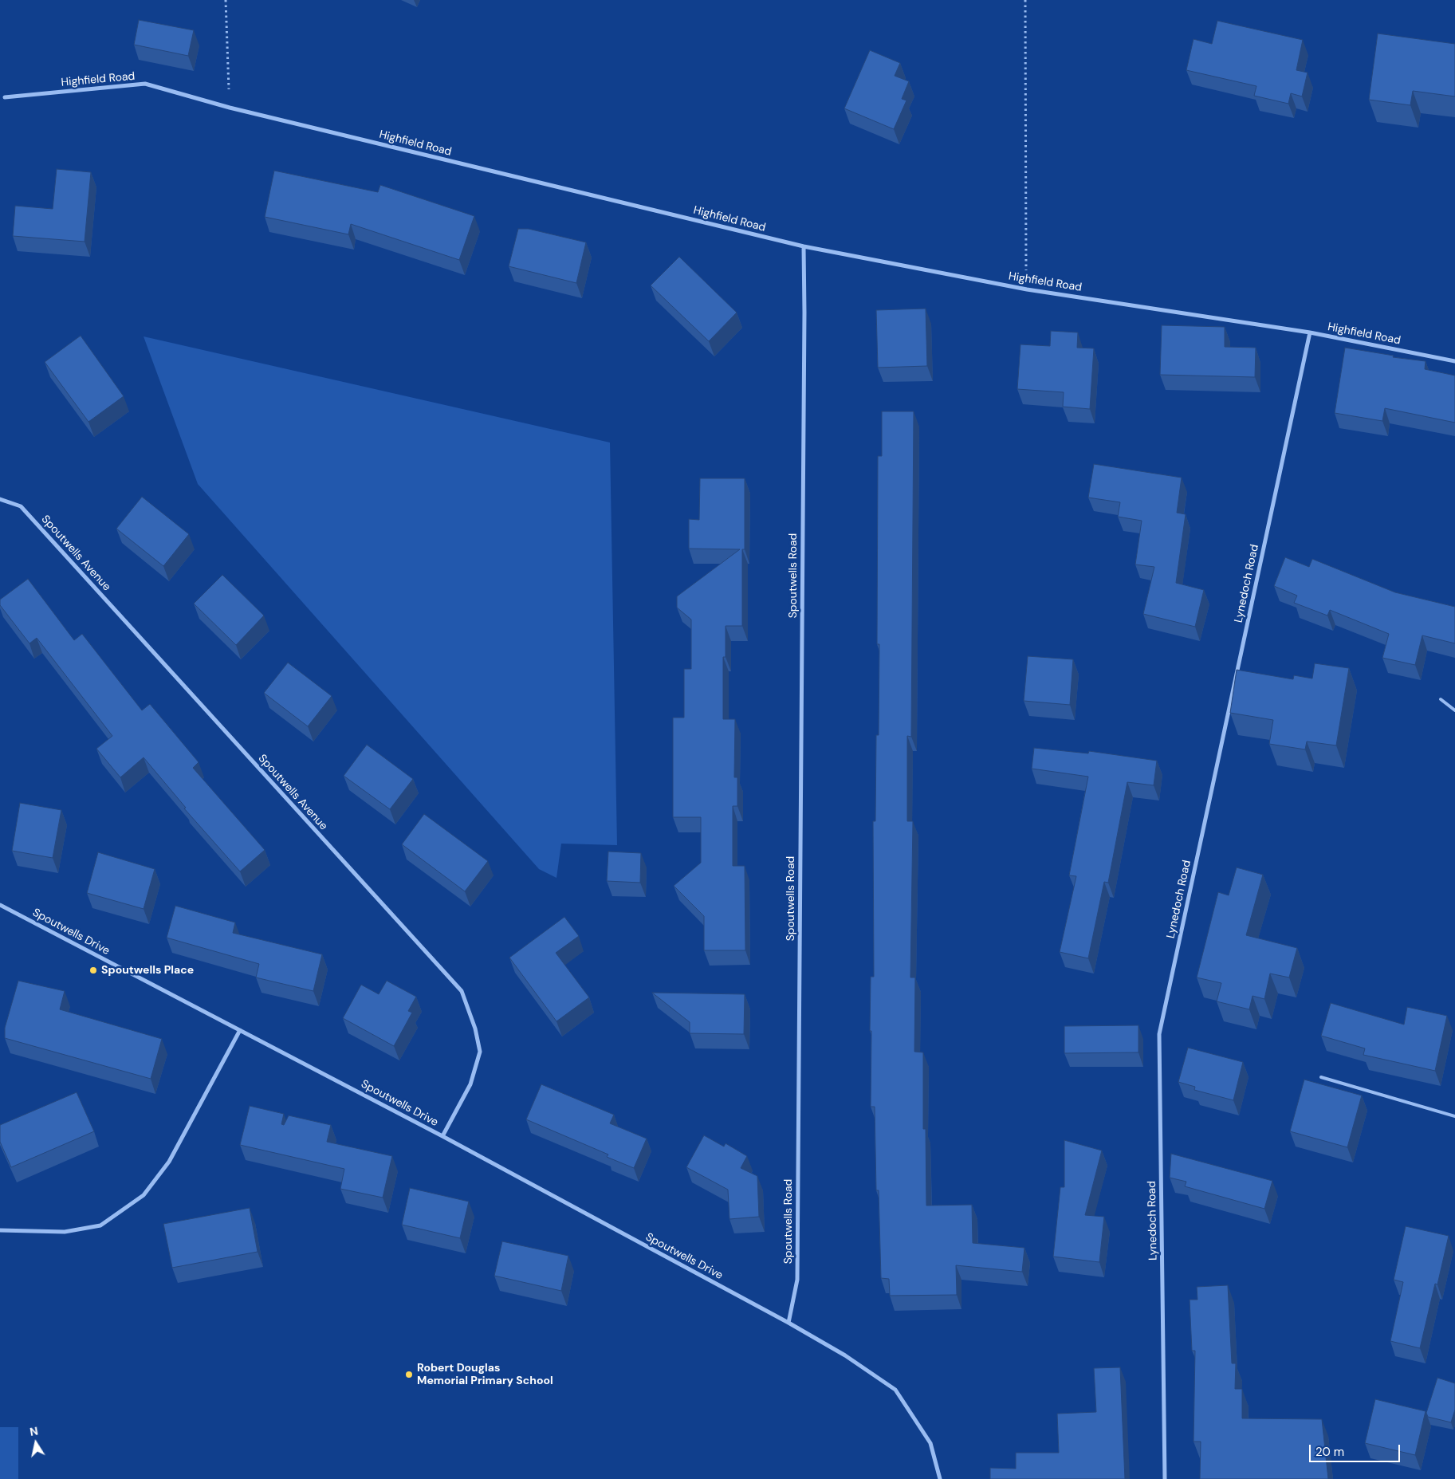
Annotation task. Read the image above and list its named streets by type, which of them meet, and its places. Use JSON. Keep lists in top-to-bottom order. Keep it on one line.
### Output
{"streets":{"street":["Highfield Road","Spoutwells Avenue","Spoutwells Road","Lynedoch Road","Spoutwells Drive"]},"crossings":[["Highfield Road","Spoutwells Road"],["Highfield Road","Lynedoch Road"],["Spoutwells Avenue","Spoutwells Drive"],["Spoutwells Road","Spoutwells Drive"]],"places":["Spoutwells Place","Robert Douglas Memorial Primary School"],"scale_bar":"20 m","north":"top"}
